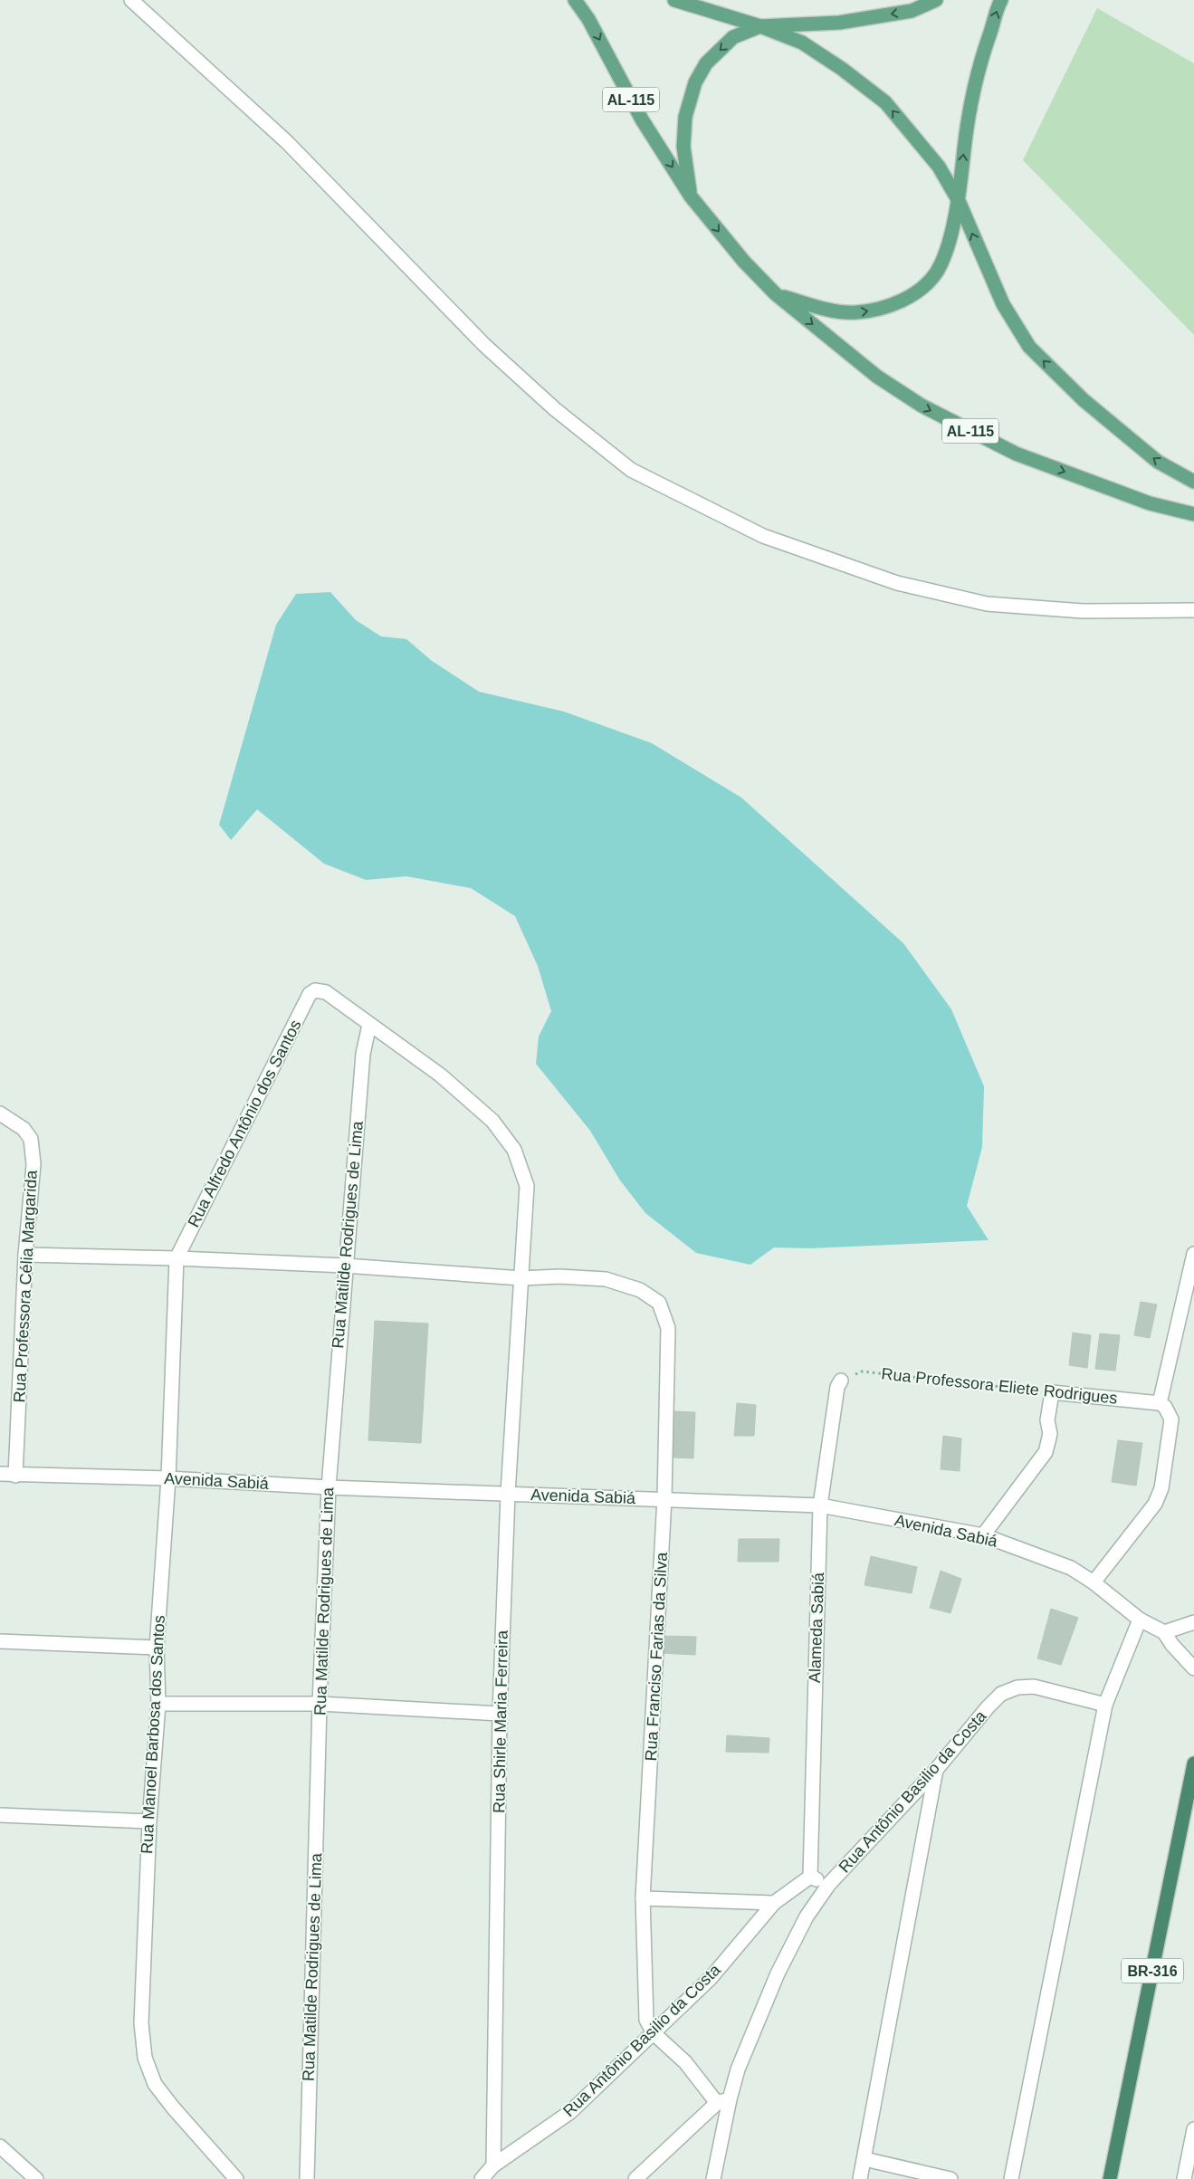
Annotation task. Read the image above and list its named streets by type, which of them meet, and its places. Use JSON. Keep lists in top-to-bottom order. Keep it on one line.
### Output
{"streets":{"highway":["BR-316"],"main road":["AL-115"],"street":["Rua Alfredo Antônio dos Santos","Rua Matilde Rodrigues de Lima","Rua Professora Célia Margarida","Rua Professora Eliete Rodrigues","Avenida Sabiá","Alameda Sabiá","Rua Franciso Farias da Silva","Rua Shirle Maria Ferreira","Rua Manoel Barbosa dos Santos","Rua Antônio Basilio da Costa"]},"crossings":[["Rua Alfredo Antônio dos Santos","Rua Franciso Farias da Silva"],["Rua Alfredo Antônio dos Santos","Rua Shirle Maria Ferreira"],["Rua Alfredo Antônio dos Santos","Rua Manoel Barbosa dos Santos"],["Rua Matilde Rodrigues de Lima","Avenida Sabiá"],["Rua Matilde Rodrigues de Lima","Rua Franciso Farias da Silva"],["Rua Matilde Rodrigues de Lima","Rua Shirle Maria Ferreira"],["Rua Professora Célia Margarida","Avenida Sabiá"],["Rua Professora Célia Margarida","Rua Franciso Farias da Silva"],["Rua Professora Eliete Rodrigues","Alameda Sabiá"],["Avenida Sabiá","Alameda Sabiá"],["Avenida Sabiá","Rua Franciso Farias da Silva"],["Avenida Sabiá","Rua Shirle Maria Ferreira"],["Avenida Sabiá","Rua Manoel Barbosa dos Santos"],["Alameda Sabiá","Rua Antônio Basilio da Costa"],["Rua Franciso Farias da Silva","Rua Shirle Maria Ferreira"],["Rua Franciso Farias da Silva","Rua Manoel Barbosa dos Santos"],["Rua Franciso Farias da Silva","Rua Antônio Basilio da Costa"],["Rua Shirle Maria Ferreira","Rua Antônio Basilio da Costa"]]}
